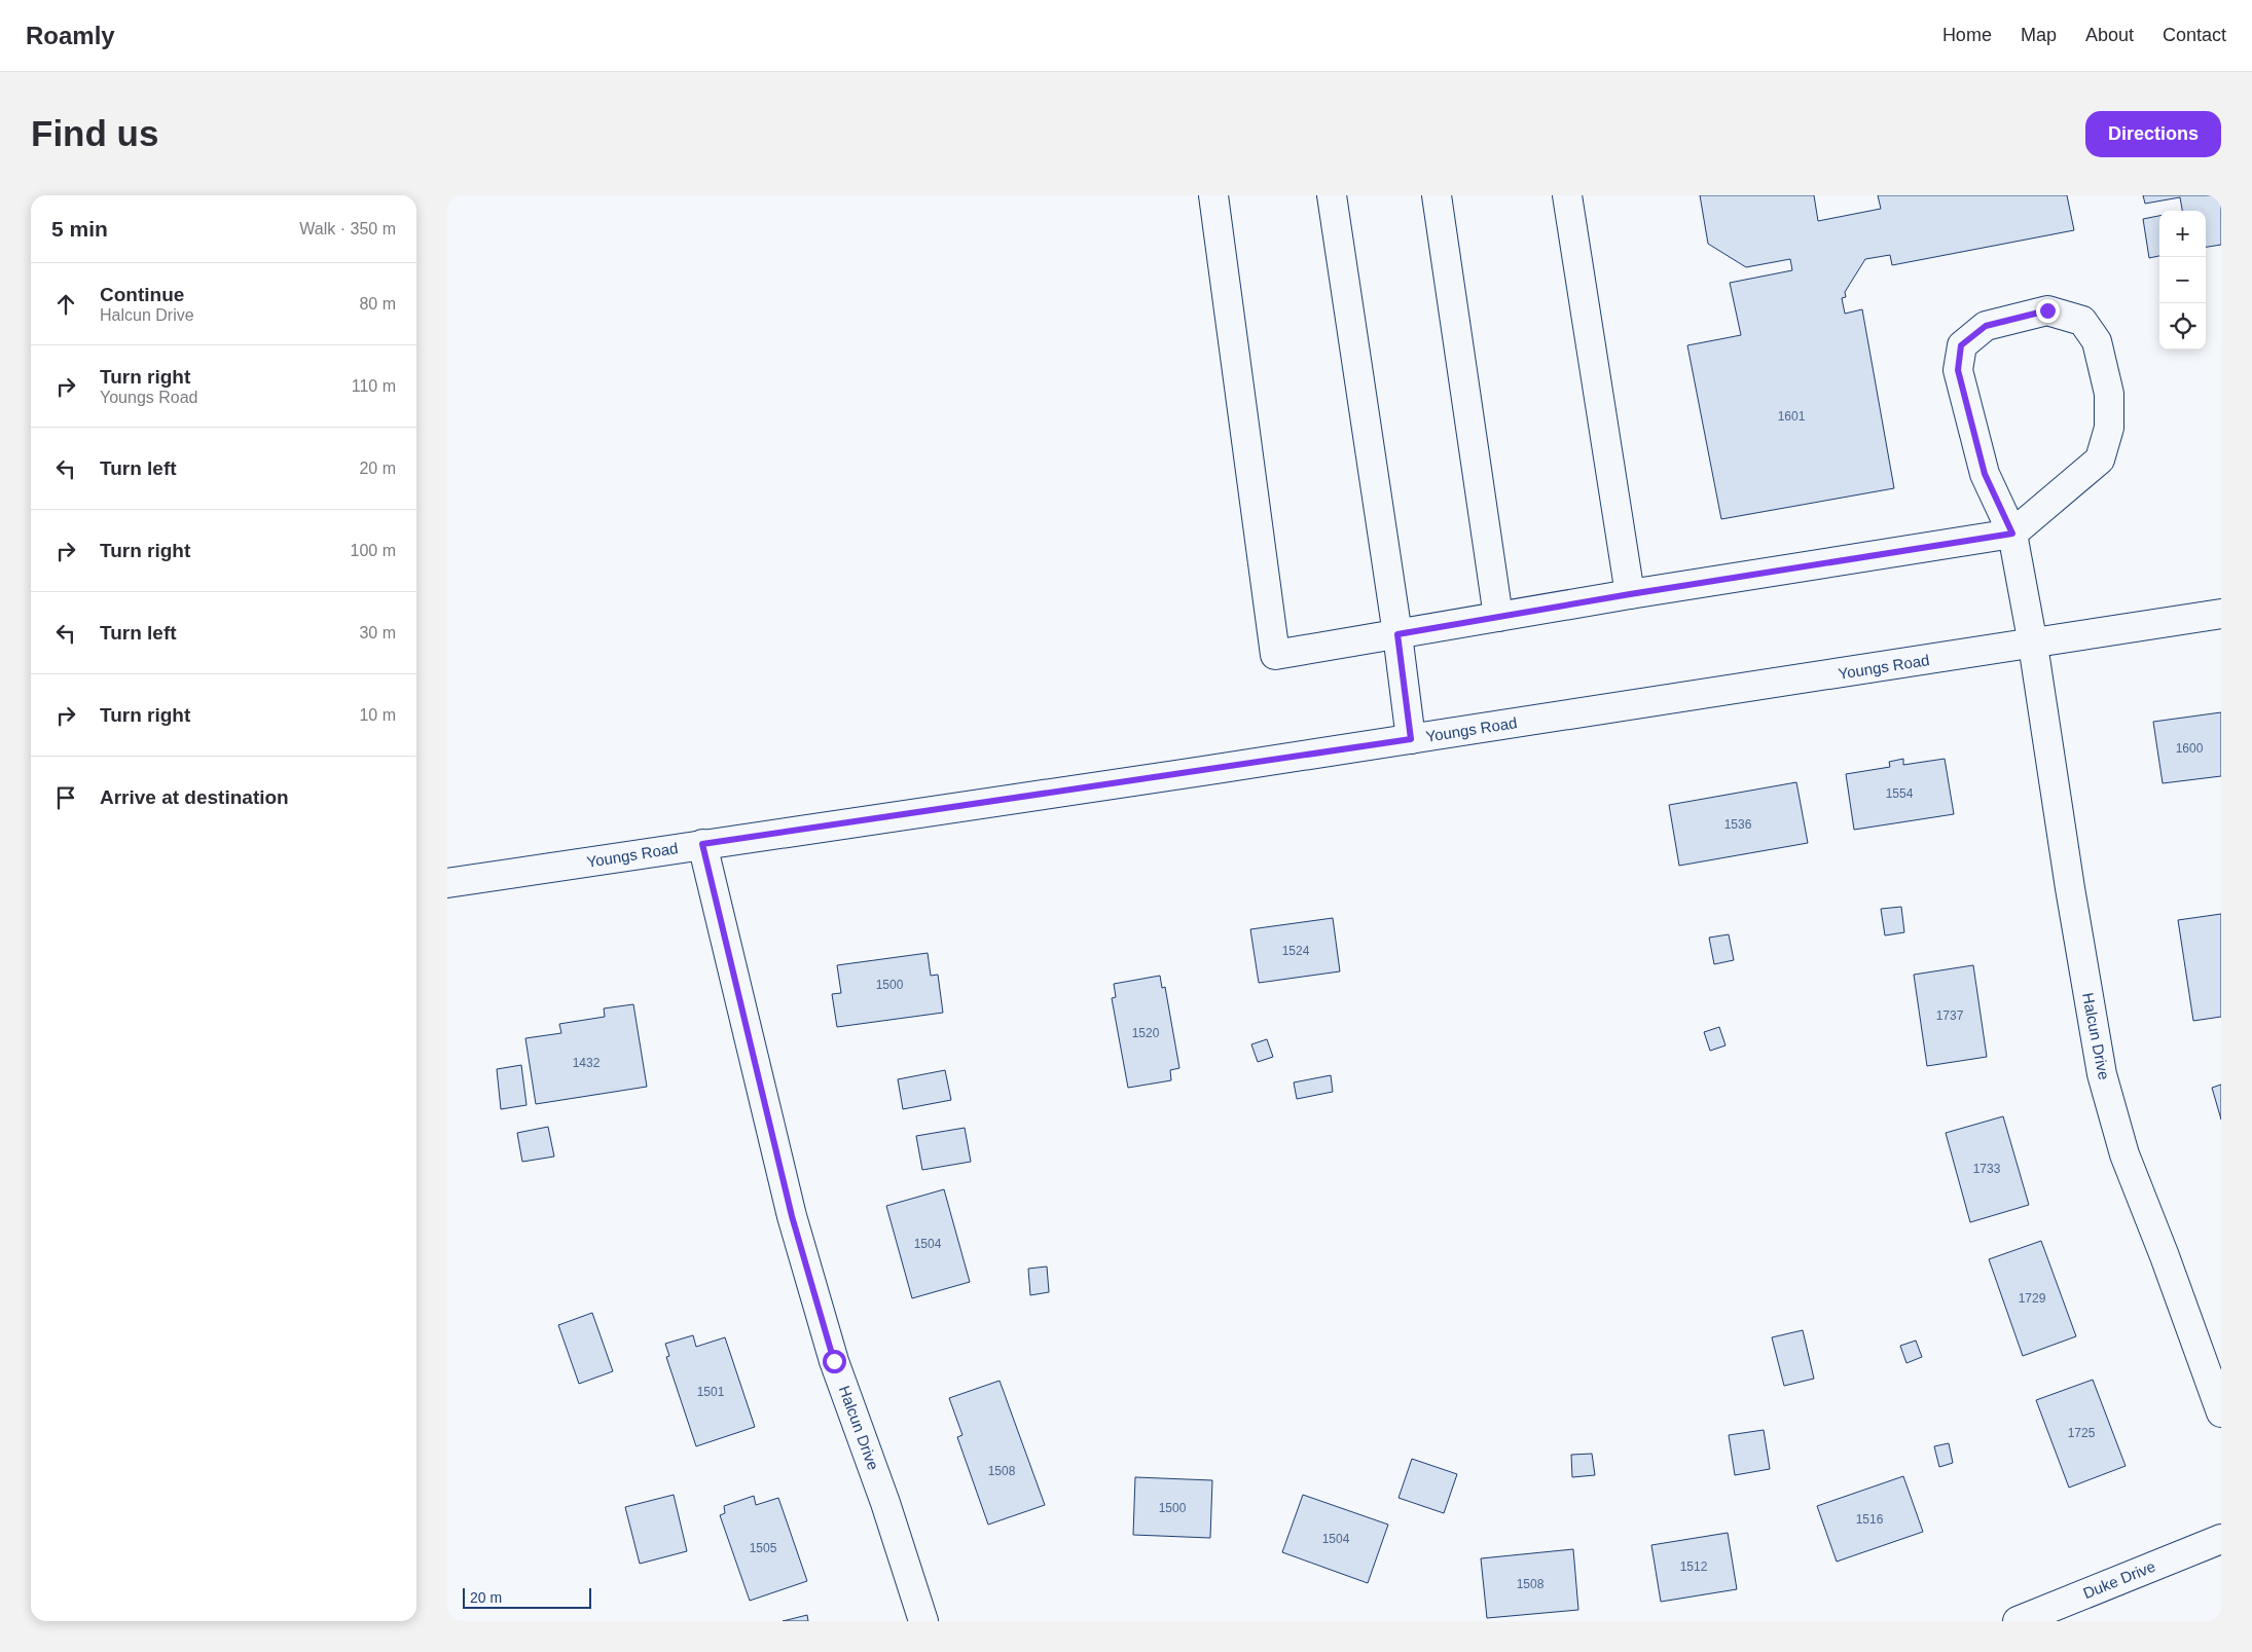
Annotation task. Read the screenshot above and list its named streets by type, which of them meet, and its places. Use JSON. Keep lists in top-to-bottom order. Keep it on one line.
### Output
{"streets":{"street":["Youngs Road","Halcun Drive","Duke Drive"]},"crossings":[["Youngs Road","Halcun Drive"]],"house_numbers":["1601","1600","1554","1536","1524","1500","1737","1520","1432","1733","1504","1729","1501","1725","1508","1500","1516","1504","1505","1512","1508"],"scale_bar":"20 m","page":{"header":"Roamly","nav":["Home","Map","About","Contact"],"buttons":"Directions","title":"Find us","heading":["5 min","Walk · 350 m"],"map_buttons":["+","−"],"list":[["Continue","Halcun Drive","80 m"],["Turn right","Youngs Road","110 m"],["Turn left","20 m"],["Turn right","100 m"],["Turn left","30 m"],["Turn right","10 m"],"Arrive at destination"],"scale":"20 m"}}
